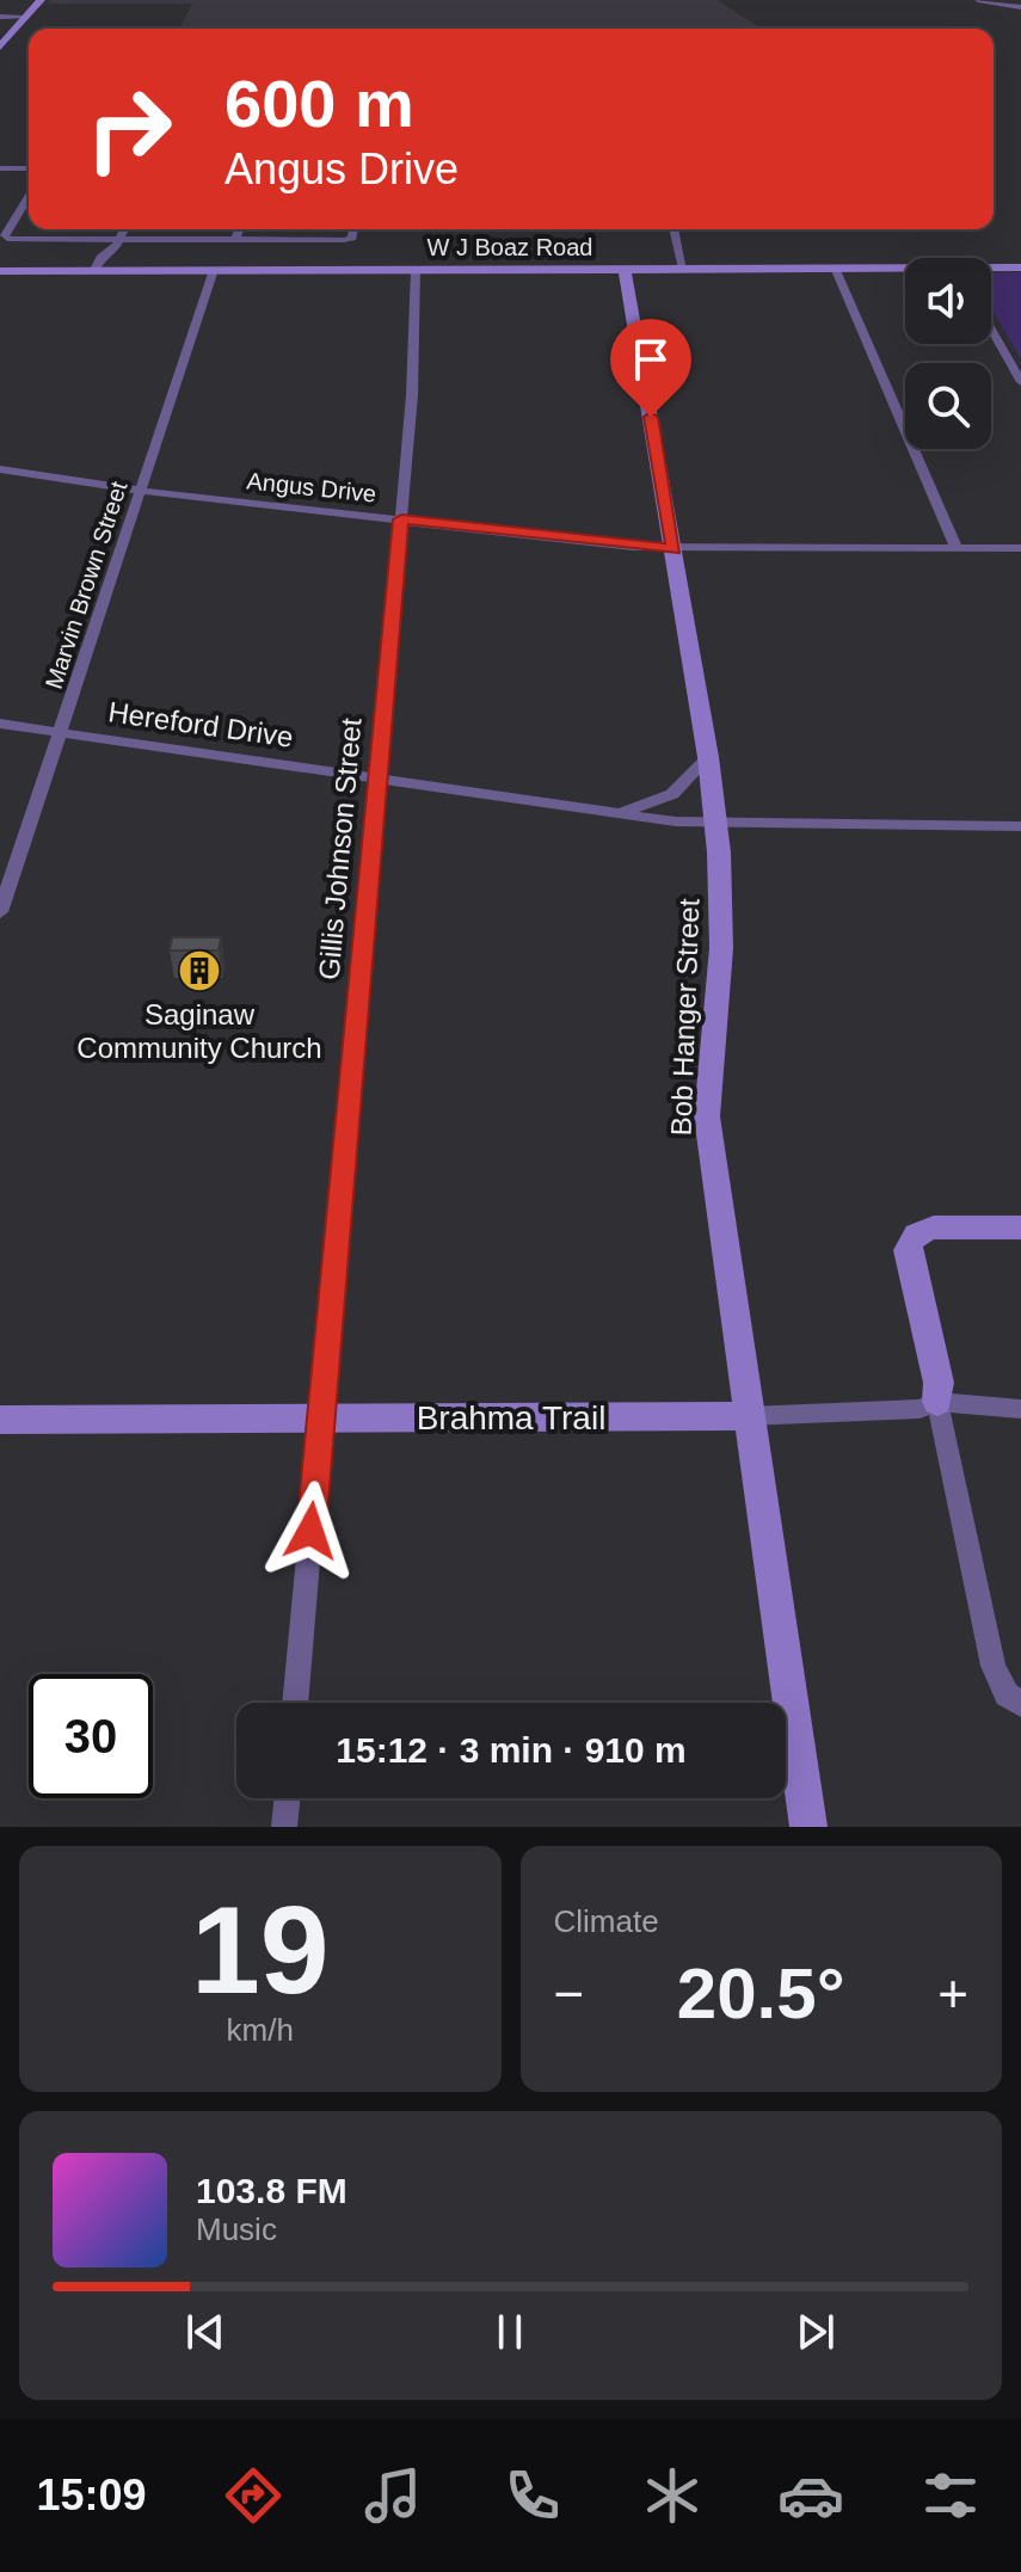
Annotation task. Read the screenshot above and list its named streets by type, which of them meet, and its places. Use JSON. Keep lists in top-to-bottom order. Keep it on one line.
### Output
{"streets":{"street":["W J Boaz Road","Angus Drive","Marvin Brown Street","Hereford Drive","Gillis Johnson Street","Bob Hanger Street","Brahma Trail"]},"crossings":[["W J Boaz Road","Marvin Brown Street"],["W J Boaz Road","Gillis Johnson Street"],["W J Boaz Road","Bob Hanger Street"],["Angus Drive","Marvin Brown Street"],["Angus Drive","Gillis Johnson Street"],["Angus Drive","Bob Hanger Street"],["Marvin Brown Street","Hereford Drive"],["Hereford Drive","Gillis Johnson Street"],["Hereford Drive","Bob Hanger Street"],["Gillis Johnson Street","Brahma Trail"],["Bob Hanger Street","Brahma Trail"]],"places":{"building":["Saginaw Community Church"]},"page":{"turn":["600 m","Angus Drive"],"limit":"30","trip":"15:12 · 3 min · 910 m","tile":[["19","km/h"],"Climate"],"heat":["−","20.5°","+"],"song":["103.8 FM","Music"],"tabs":"15:09"}}
